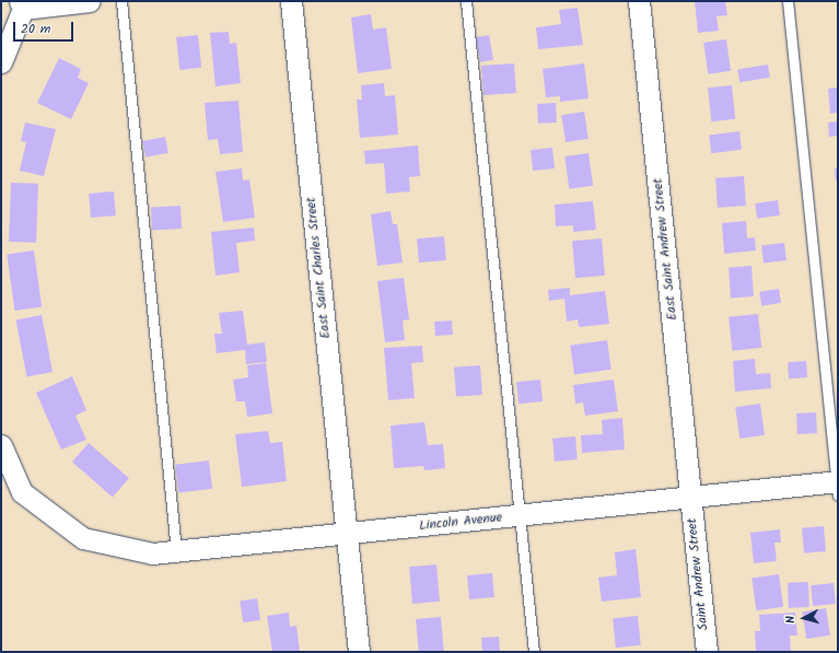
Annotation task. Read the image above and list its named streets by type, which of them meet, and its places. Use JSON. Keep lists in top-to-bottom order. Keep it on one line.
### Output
{"streets":{"street":["East Saint Andrew Street","East Saint Charles Street","Lincoln Avenue","Saint Andrew Street"]},"crossings":[["East Saint Andrew Street","Lincoln Avenue"],["East Saint Andrew Street","Saint Andrew Street"],["East Saint Charles Street","Lincoln Avenue"],["Lincoln Avenue","Saint Andrew Street"]],"scale_bar":"20 m","north":"left"}
